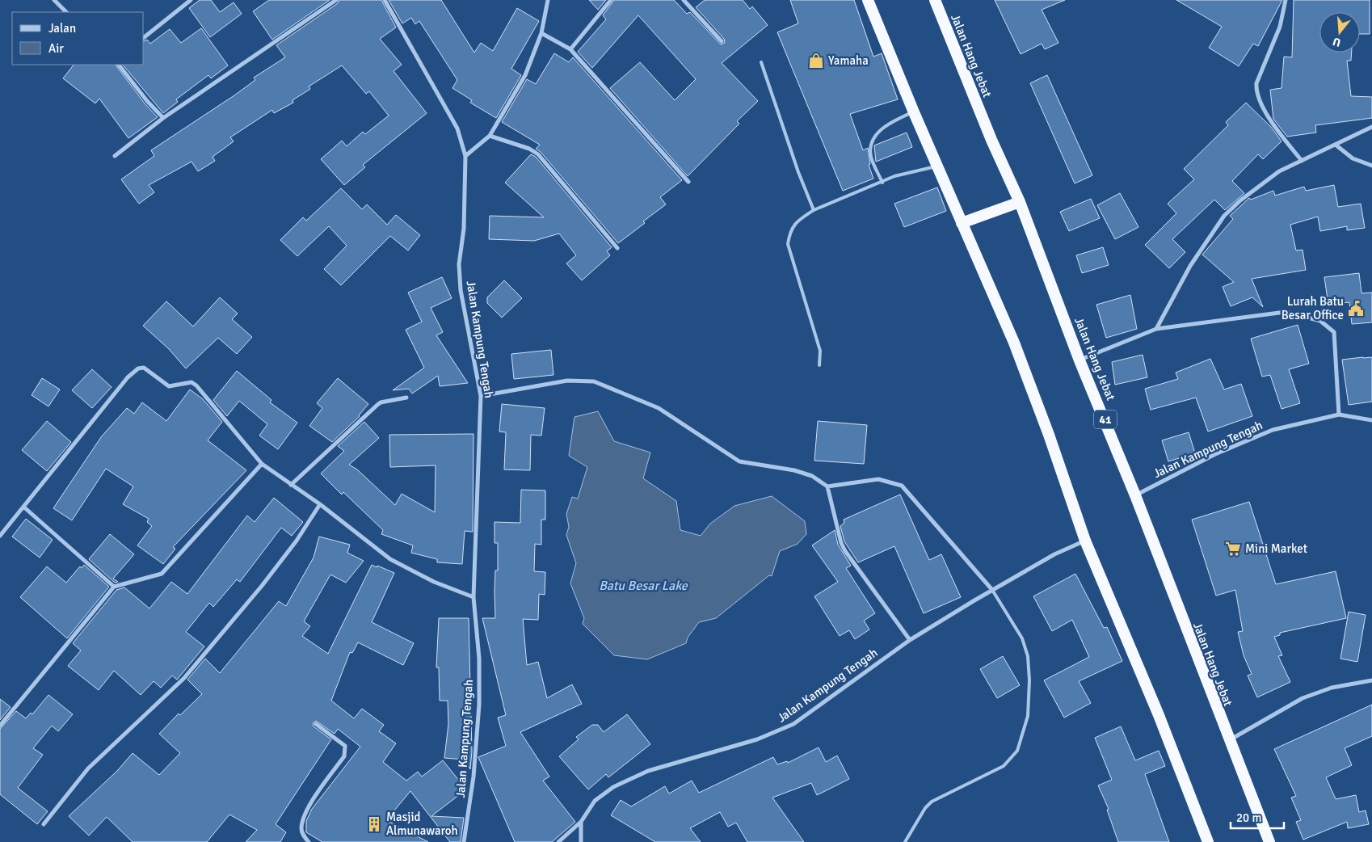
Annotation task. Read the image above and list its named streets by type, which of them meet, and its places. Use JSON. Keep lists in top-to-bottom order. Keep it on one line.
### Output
{"streets":{"highway":["Jalan Hang Jebat","41"],"street":["Jalan Kampung Tengah"]},"crossings":[["Jalan Hang Jebat","Jalan Kampung Tengah"]],"water":["Batu Besar Lake"],"places":{"shop":["Yamaha"],"public building":["Lurah Batu Besar Office"],"supermarket":["Mini Market"],"building":["Masjid Almunawaroh"]},"legend":["Jalan","Air"],"scale_bar":"20 m","north":"bottom"}
